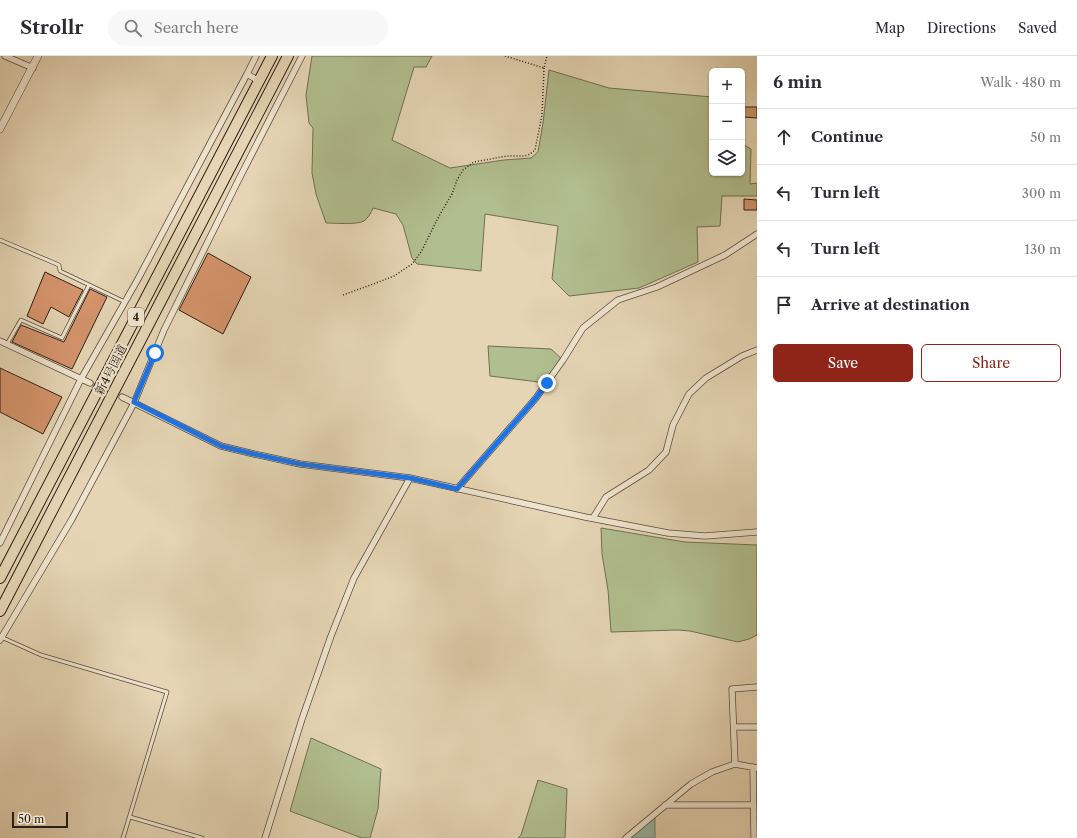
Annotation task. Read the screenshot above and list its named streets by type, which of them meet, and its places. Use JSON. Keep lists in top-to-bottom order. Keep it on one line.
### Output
{"streets":{"highway":["4","新4号国道"]},"scale_bar":"50 m","page":{"header":"Strollr","search":"Search here","nav":["Map","Directions","Saved"],"heading":["6 min","Walk · 480 m"],"map_buttons":["+","−"],"list":[["Continue","50 m"],["Turn left","300 m"],["Turn left","130 m"],"Arrive at destination"],"buttons":["Save","Share"],"scale":"50 m"}}
